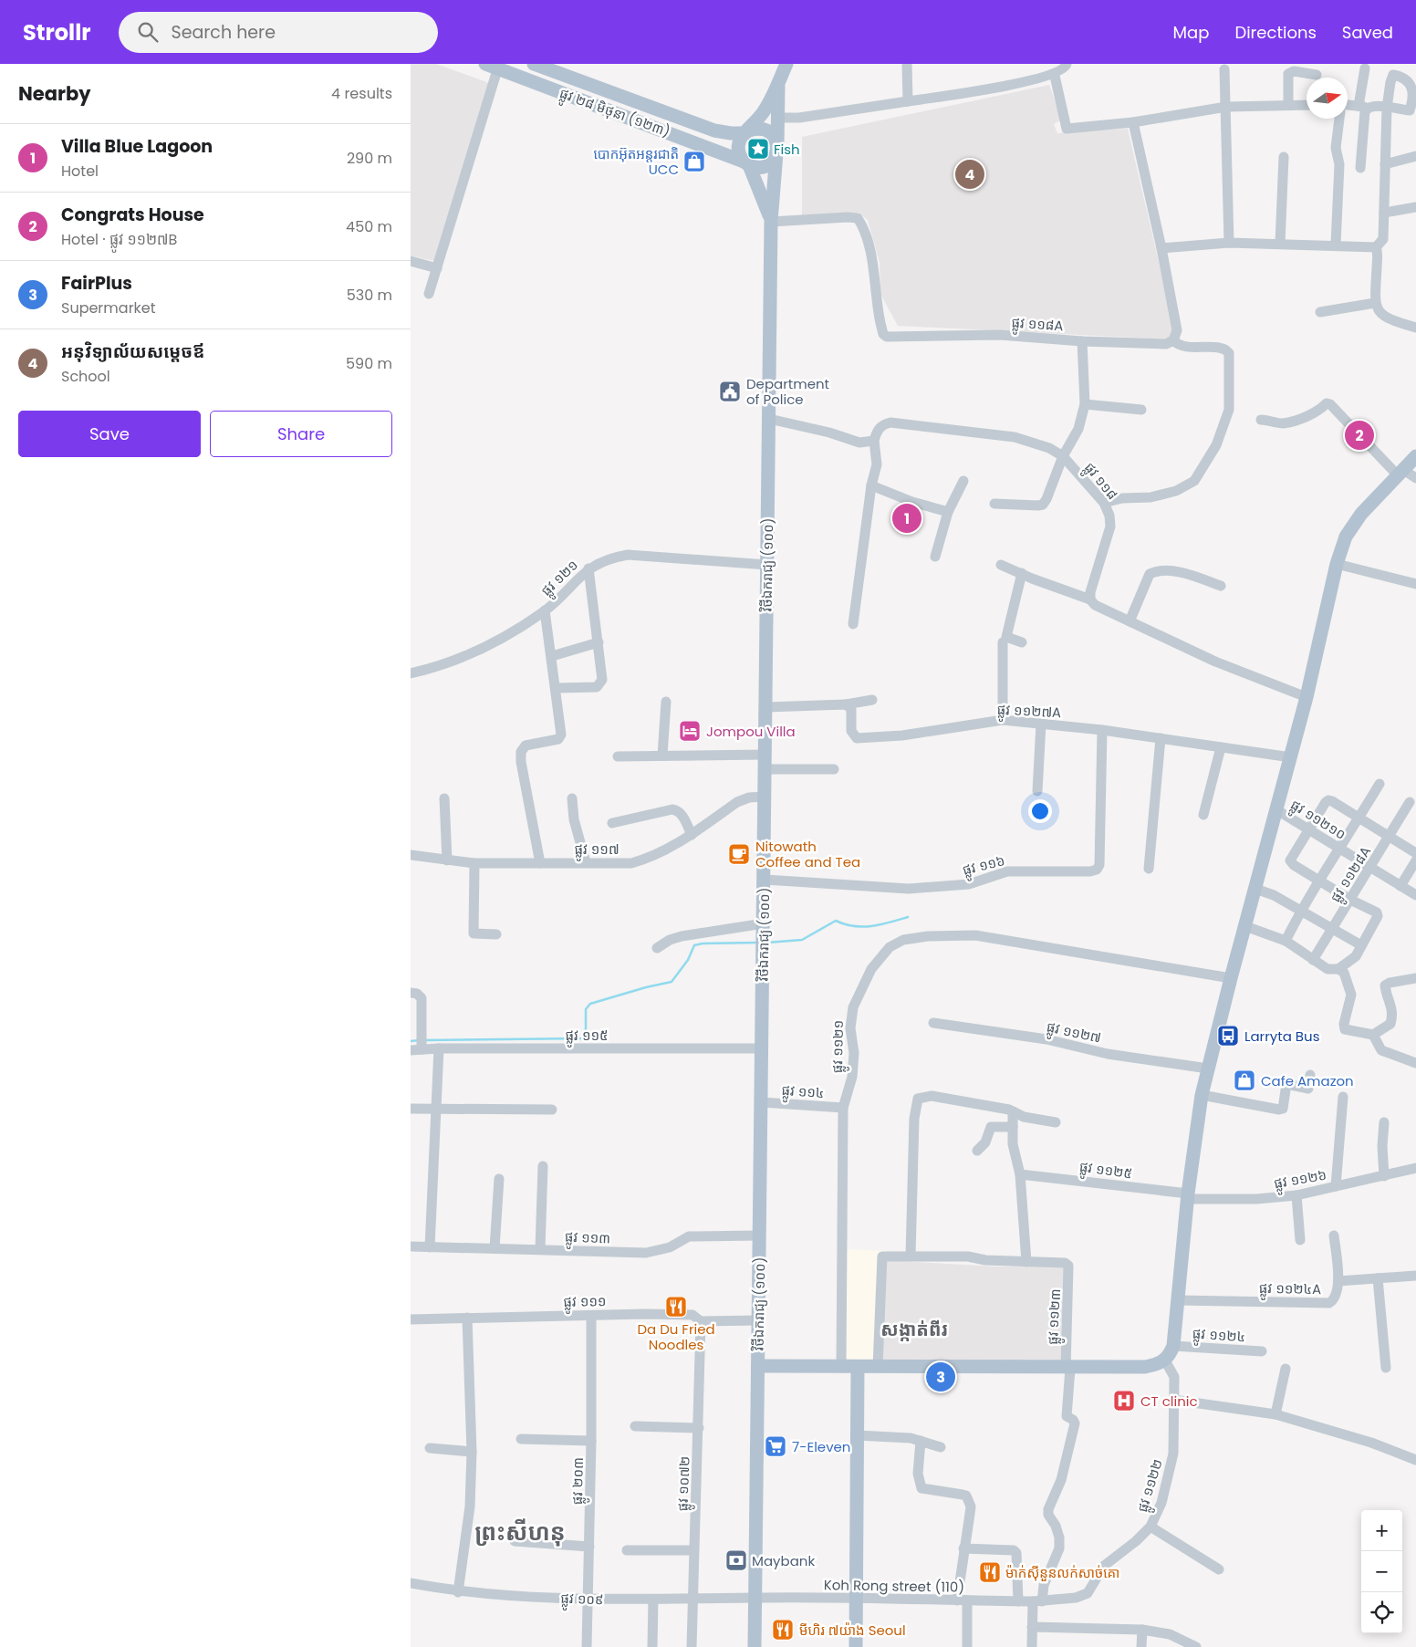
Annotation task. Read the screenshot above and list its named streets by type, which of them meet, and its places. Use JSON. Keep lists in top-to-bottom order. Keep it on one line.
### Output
{"streets":{"main road":["ផ្លូវ ២៨ មិថុនា (១២៣)","វិថីឯករាជ្យ (១០០)"],"street":["ផ្លូវ ១១៨A","ផ្លូវ ១១៨","ផ្លូវ ១២១","ផ្លូវ ១១២៧A","ផ្លូវ ១១២១០","ផ្លូវ ១១៧","ផ្លូវ ១១៦","ផ្លូវ ១១២៨A","ផ្លូវ ១១២៧","ផ្លូវ ១១៥","ផ្លូវ ១១២១","ផ្លូវ ១១៤","ផ្លូវ ១១២៥","ផ្លូវ ១១២៦","ផ្លូវ ១១៣","ផ្លូវ ១១២៤A","ផ្លូវ ១១១","ផ្លូវ ១១២៣","ផ្លូវ ១១២៤","ផ្លូវ ២០៣","ផ្លូវ ១០៧២","ផ្លូវ ១១២២","Koh Rong street (110)","ផ្លូវ ១០៩"]},"crossings":[["ផ្លូវ ២៨ មិថុនា (១២៣)","វិថីឯករាជ្យ (១០០)"],["ផ្លូវ ១១៨A","វិថីឯករាជ្យ (១០០)"],["វិថីឯករាជ្យ (១០០)","ផ្លូវ ១២១"],["វិថីឯករាជ្យ (១០០)","ផ្លូវ ១១៧"],["វិថីឯករាជ្យ (១០០)","ផ្លូវ ១១៦"],["វិថីឯករាជ្យ (១០០)","ផ្លូវ ១១៥"],["វិថីឯករាជ្យ (១០០)","ផ្លូវ ១១៤"],["វិថីឯករាជ្យ (១០០)","ផ្លូវ ១១៣"],["វិថីឯករាជ្យ (១០០)","ផ្លូវ ១១១"],["វិថីឯករាជ្យ (១០០)","Koh Rong street (110)"],["វិថីឯករាជ្យ (១០០)","ផ្លូវ ១០៩"],["ផ្លូវ ១១២៧A","ផ្លូវ ១១៦"],["ផ្លូវ ១១២១០","ផ្លូវ ១១២៨A"],["ផ្លូវ ១១២១","ផ្លូវ ១១៤"],["ផ្លូវ ១១២៥","ផ្លូវ ១១២៦"],["ផ្លូវ ១១១","ផ្លូវ ២០៣"],["ផ្លូវ ១១១","ផ្លូវ ១០៧២"],["ផ្លូវ ១១២៣","ផ្លូវ ១១២២"],["ផ្លូវ ១១២៣","Koh Rong street (110)"],["ផ្លូវ ២០៣","ផ្លូវ ១០៩"],["ផ្លូវ ១០៧២","ផ្លូវ ១០៩"],["ផ្លូវ ១១២២","Koh Rong street (110)"],["Koh Rong street (110)","ផ្លូវ ១០៩"]],"districts":["សង្កាត់ពីរ","ព្រះសីហនុ"],"places":{"place":["Fish"],"shop":["បោកអ៊ុតអន្តរជាតិ UCC","Cafe Amazon"],"public building":["Department of Police"],"hotel":["Jompou Villa"],"cafe":["Nitowath Coffee and Tea"],"bus stop":["Larryta Bus"],"restaurant":["Da Du Fried Noodles","ម៉ាក់សុីនួនលក់សាច់គោ","មីហិរ ៧យ៉ាង Seoul"],"hospital":["CT clinic"],"supermarket":["7-Eleven"],"bank":["Maybank"]},"north":"right","page":{"header":"Strollr","search":"Search here","nav":["Map","Directions","Saved"],"heading":["Nearby","4 results"],"list":[{"mark":"1","name":"Villa Blue Lagoon","note":"Hotel","value":"290 m"},{"mark":"2","name":"Congrats House","note":"Hotel · ផ្លូវ ១១២៧B","value":"450 m"},{"mark":"3","name":"FairPlus","note":"Supermarket","value":"530 m"},{"mark":"4","name":"អនុវិទ្យាល័យសម្តេចឪ","note":"School","value":"590 m"}],"pins":["4","2","1","3"],"buttons":["Save","Share"],"map_buttons":["+","−"]}}
